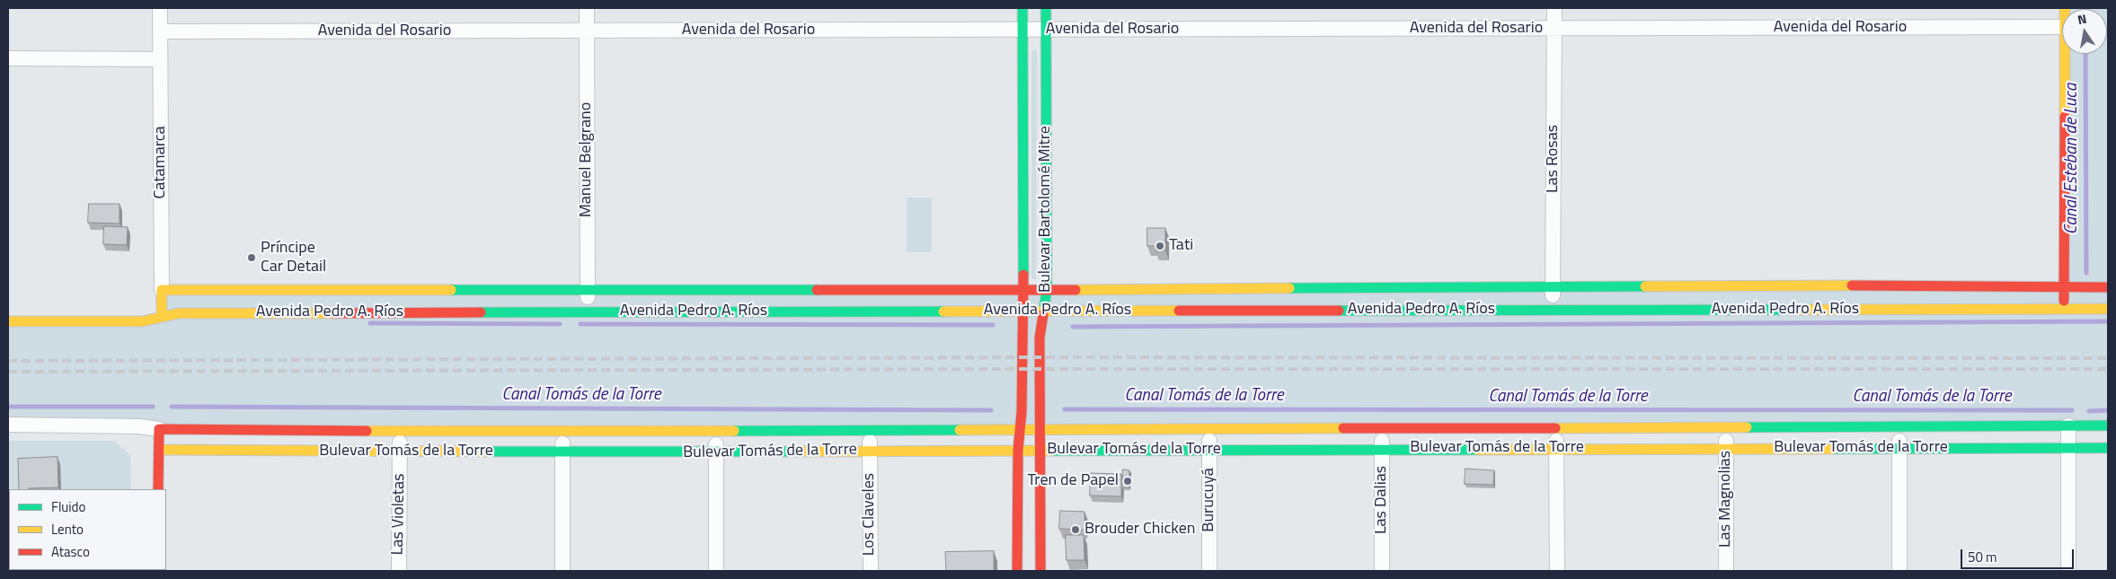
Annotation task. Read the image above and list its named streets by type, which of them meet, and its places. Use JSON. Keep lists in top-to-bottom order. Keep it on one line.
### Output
{"streets":{"main road":["Catamarca","Bulevar Bartolomé Mitre","Avenida Pedro A. Ríos","Bulevar Tomás de la Torre"],"street":["Avenida del Rosario","Las Rosas","Manuel Belgrano","Las Magnolias","Burucuyá","Las Dalias","Las Violetas","Los Claveles"]},"crossings":[["Avenida del Rosario","Las Rosas"],["Avenida del Rosario","Manuel Belgrano"],["Avenida del Rosario","Catamarca"],["Avenida del Rosario","Bulevar Bartolomé Mitre"],["Las Rosas","Avenida Pedro A. Ríos"],["Manuel Belgrano","Avenida Pedro A. Ríos"],["Catamarca","Avenida Pedro A. Ríos"],["Bulevar Bartolomé Mitre","Avenida Pedro A. Ríos"],["Bulevar Bartolomé Mitre","Bulevar Tomás de la Torre"],["Bulevar Tomás de la Torre","Las Magnolias"],["Bulevar Tomás de la Torre","Burucuyá"],["Bulevar Tomás de la Torre","Las Dalias"],["Bulevar Tomás de la Torre","Las Violetas"],["Bulevar Tomás de la Torre","Los Claveles"]],"water":["Canal Esteban de Luca","Canal Tomás de la Torre"],"places":["Tati","Príncipe Car Detail","Tren de Papel","Brouder Chicken"],"legend":["Fluido","Lento","Atasco"],"scale_bar":"50 m","north":"top"}
